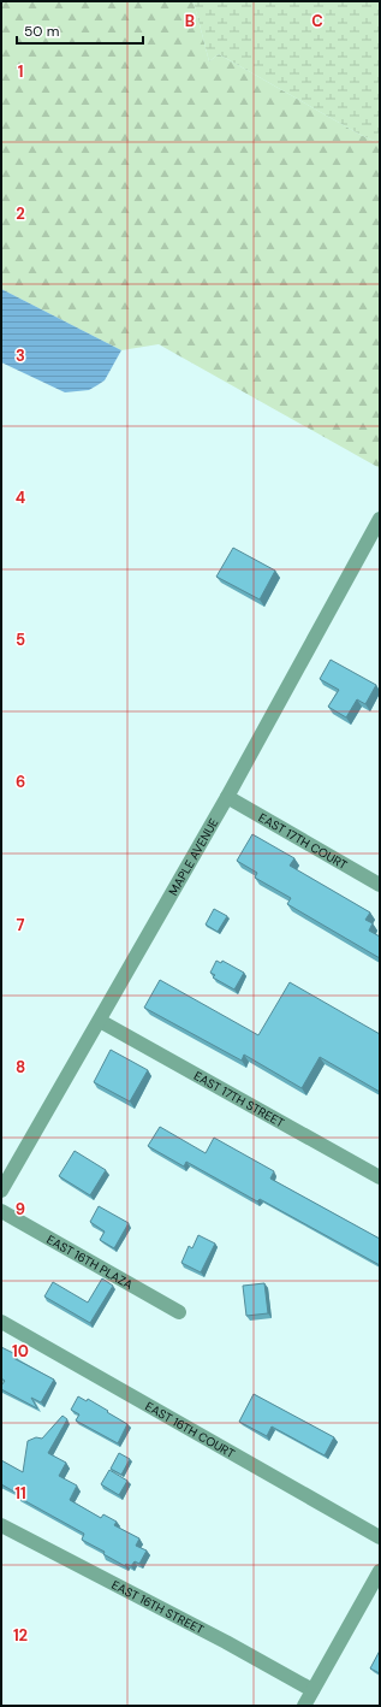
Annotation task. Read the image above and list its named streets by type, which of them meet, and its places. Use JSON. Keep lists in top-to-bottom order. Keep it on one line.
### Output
{"streets":{"street":["EAST 17TH COURT","MAPLE AVENUE","EAST 17TH STREET","EAST 16TH PLAZA","EAST 16TH COURT","EAST 16TH STREET"]},"crossings":[["EAST 17TH COURT","MAPLE AVENUE"],["MAPLE AVENUE","EAST 17TH STREET"]],"scale_bar":"50 m","grid":{"columns":["B","C"],"rows":["1","2","3","4","5","6","7","8","9","10","11","12"]}}
